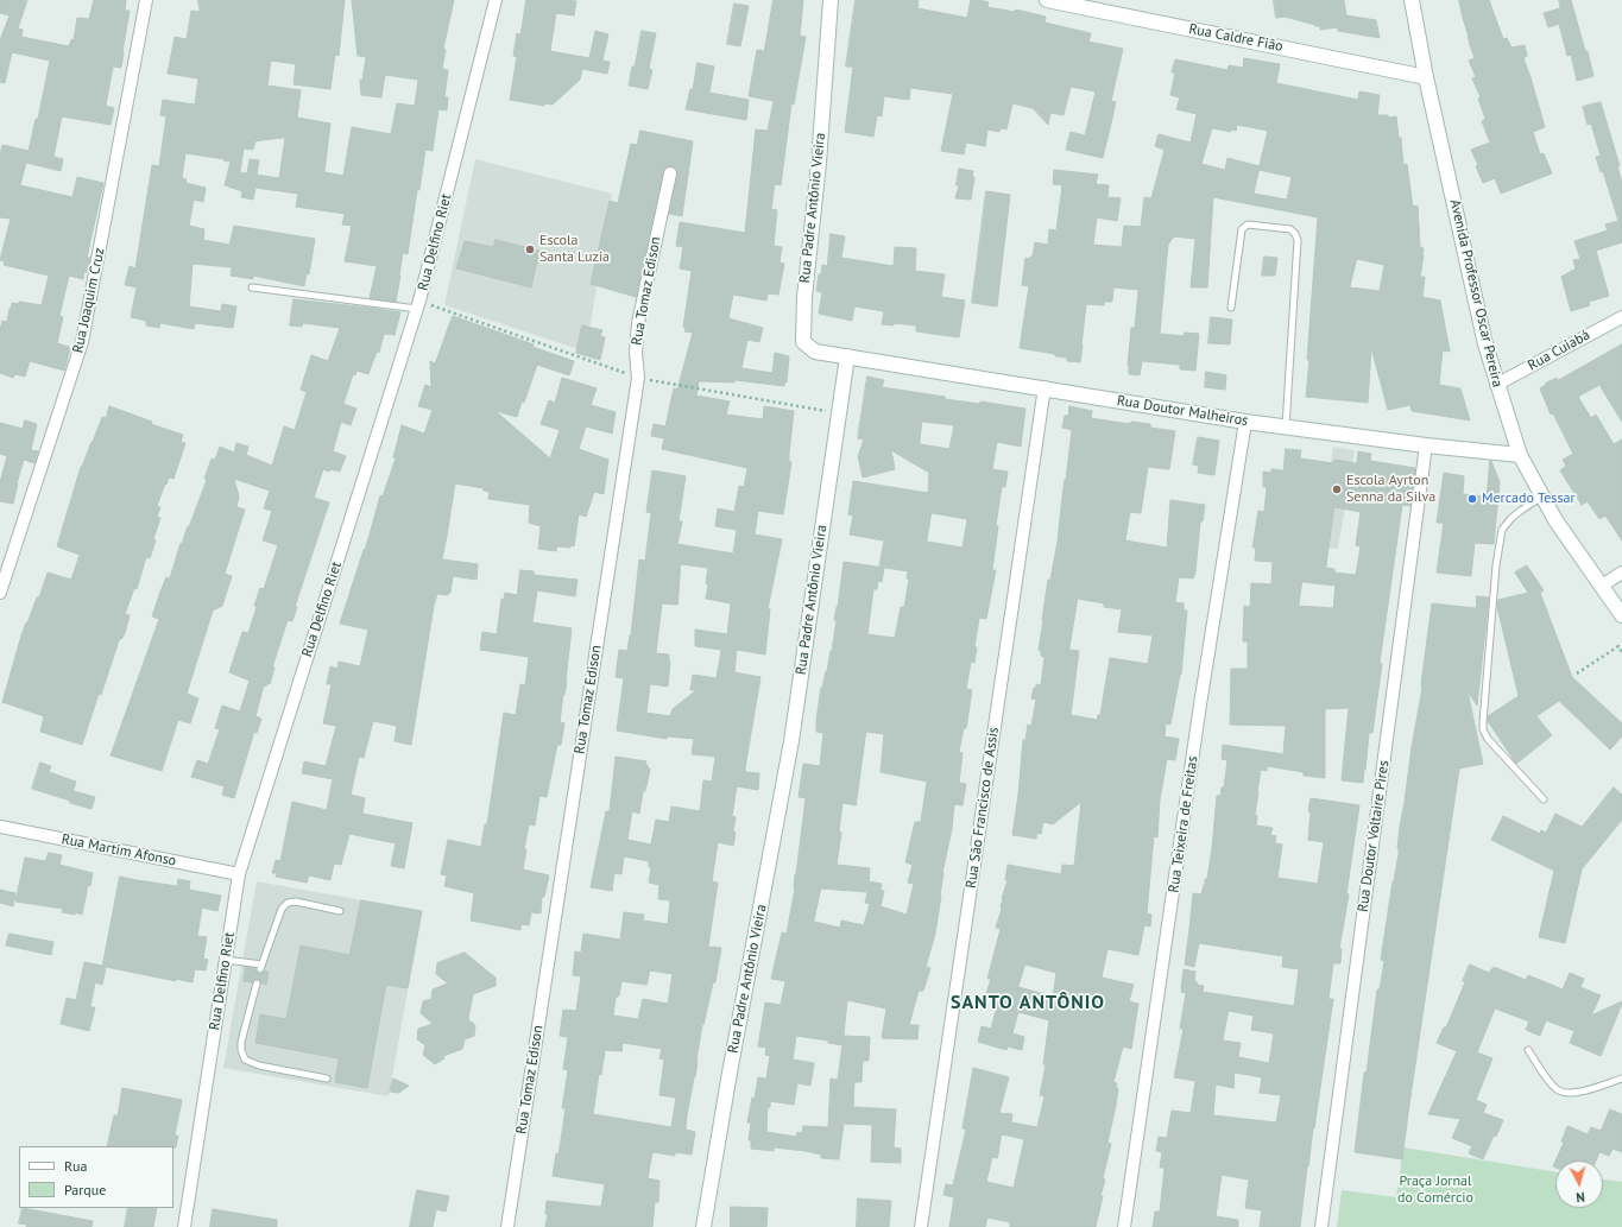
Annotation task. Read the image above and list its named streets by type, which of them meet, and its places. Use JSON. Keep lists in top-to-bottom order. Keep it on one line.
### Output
{"streets":{"street":["Rua Caldre Fião","Rua Padre Antônio Vieira","Rua Delfino Riet","Rua Tomaz Edison","Avenida Professor Oscar Pereira","Rua Joaquim Cruz","Rua Cuiabá","Rua Doutor Malheiros","Rua São Francisco de Assis","Rua Teixeira de Freitas","Rua Doutor Voltaire Pires","Rua Martim Afonso"]},"crossings":[["Rua Caldre Fião","Avenida Professor Oscar Pereira"],["Rua Padre Antônio Vieira","Rua Doutor Malheiros"],["Rua Delfino Riet","Rua Martim Afonso"],["Avenida Professor Oscar Pereira","Rua Cuiabá"],["Avenida Professor Oscar Pereira","Rua Doutor Malheiros"],["Rua Doutor Malheiros","Rua São Francisco de Assis"],["Rua Doutor Malheiros","Rua Teixeira de Freitas"],["Rua Doutor Malheiros","Rua Doutor Voltaire Pires"]],"districts":["SANTO ANTÔNIO"],"parks":["Praça Jornal do Comércio"],"places":["Escola Santa Luzia","Escola Ayrton Senna da Silva","Mercado Tessar"],"legend":["Rua","Parque"],"north":"bottom"}
